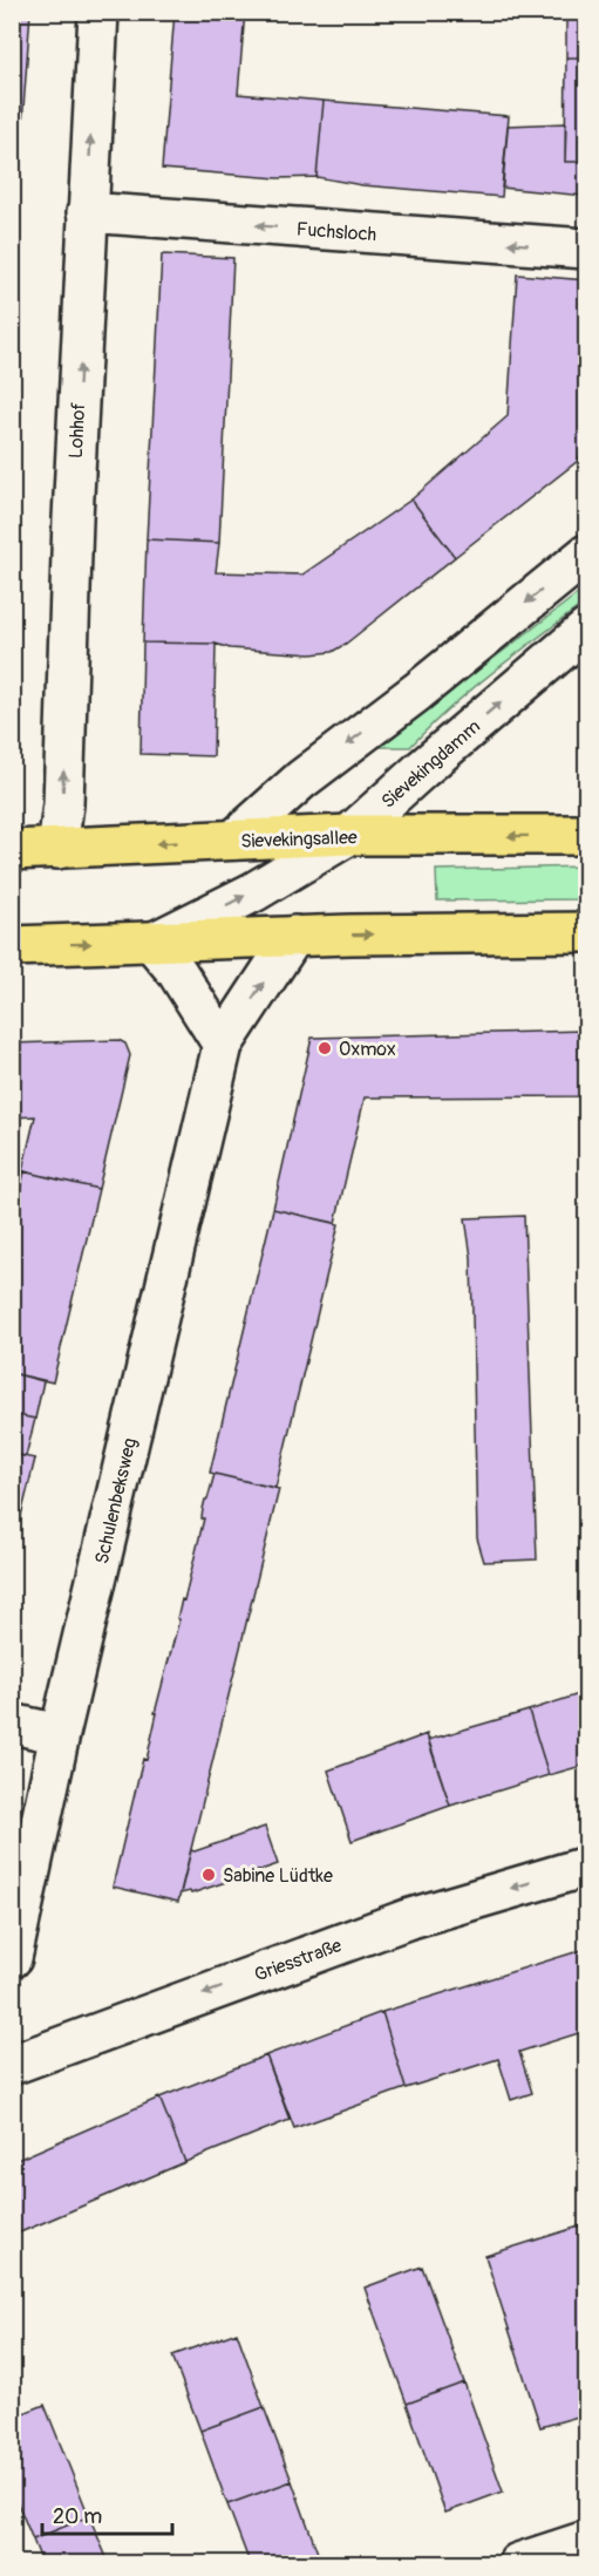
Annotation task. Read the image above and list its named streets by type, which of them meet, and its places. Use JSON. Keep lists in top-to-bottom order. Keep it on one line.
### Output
{"streets":{"main road":["Sievekingsallee"],"street":["Fuchsloch","Lohhof","Sievekingdamm","Schulenbeksweg","Griesstraße"]},"crossings":[["Fuchsloch","Lohhof"],["Lohhof","Sievekingsallee"],["Sievekingdamm","Sievekingsallee"]],"one_way":["Fuchsloch","Lohhof","Griesstraße"],"places":["Oxmox","Sabine Lüdtke"],"scale_bar":"20 m"}
